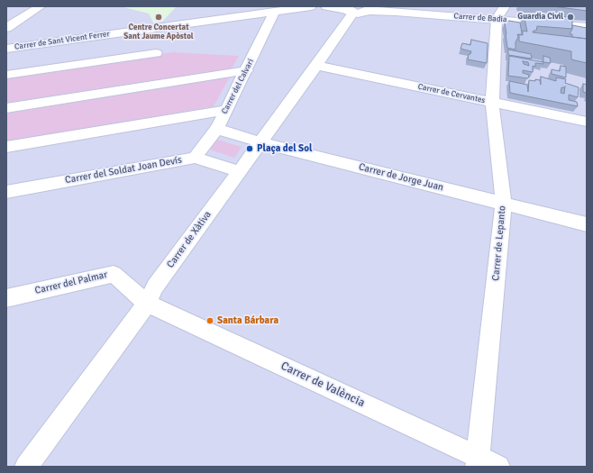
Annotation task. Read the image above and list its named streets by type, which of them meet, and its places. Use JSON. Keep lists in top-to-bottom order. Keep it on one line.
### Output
{"streets":{"street":["Carrer de Badia","Carrer de Sant Vicent Ferrer","Carrer del Calvari","Carrer de Cervantes","Carrer del Soldat Joan Devís","Carrer de Jorge Juan","Carrer de Xàtiva","Carrer de Lepanto","Carrer del Palmar","Carrer de València"]},"crossings":[["Carrer de Badia","Carrer de Xàtiva"],["Carrer de Badia","Carrer de Lepanto"],["Carrer de Sant Vicent Ferrer","Carrer del Calvari"],["Carrer del Calvari","Carrer del Soldat Joan Devís"],["Carrer del Calvari","Carrer de Jorge Juan"],["Carrer de Cervantes","Carrer de Xàtiva"],["Carrer de Cervantes","Carrer de Lepanto"],["Carrer del Soldat Joan Devís","Carrer de Xàtiva"],["Carrer de Jorge Juan","Carrer de Xàtiva"],["Carrer de Jorge Juan","Carrer de Lepanto"],["Carrer de Xàtiva","Carrer del Palmar"],["Carrer de Xàtiva","Carrer de València"],["Carrer de Lepanto","Carrer de València"],["Carrer del Palmar","Carrer de València"]],"places":["Centre Concertat Sant Jaume Apòstol","Guardia Civil","Plaça del Sol","Santa Bárbara"]}
